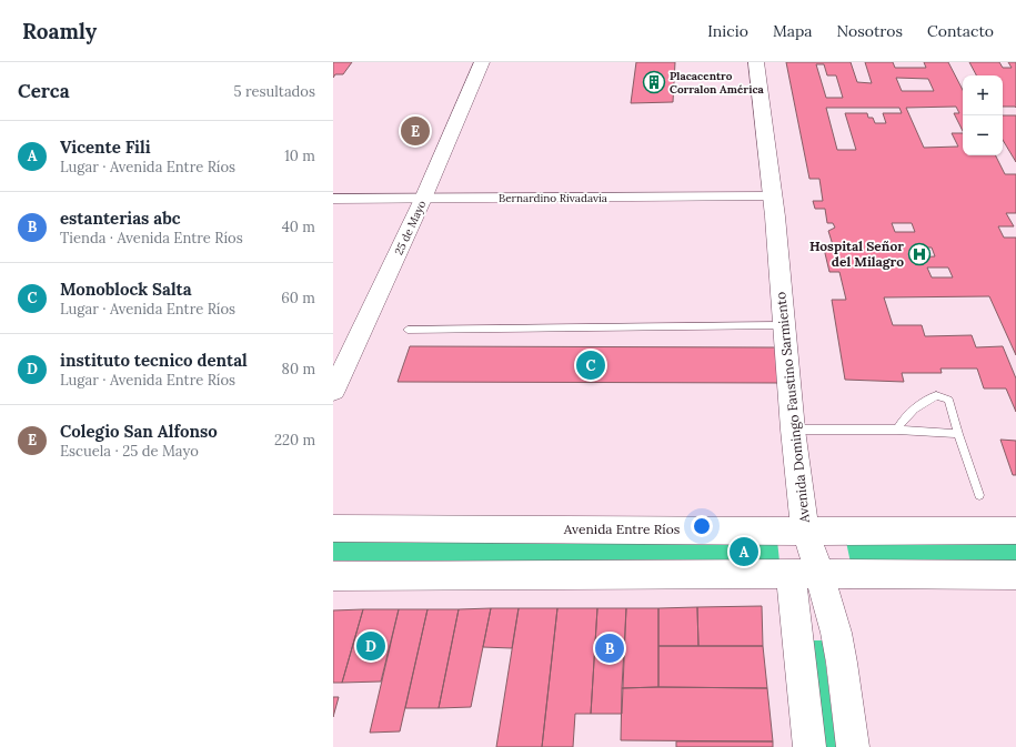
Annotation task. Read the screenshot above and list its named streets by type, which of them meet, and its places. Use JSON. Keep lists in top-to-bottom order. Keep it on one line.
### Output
{"streets":{"main road":["25 de Mayo","Avenida Domingo Faustino Sarmiento","Avenida Entre Ríos"],"street":["Bernardino Rivadavia"]},"crossings":[["Bernardino Rivadavia","25 de Mayo"],["Bernardino Rivadavia","Avenida Domingo Faustino Sarmiento"],["Avenida Domingo Faustino Sarmiento","Avenida Entre Ríos"]],"places":{"building":["Placacentro Corralon América"],"hospital":["Hospital Señor del Milagro"]},"page":{"header":"Roamly","nav":["Inicio","Mapa","Nosotros","Contacto"],"heading":["Cerca","5 resultados"],"map_buttons":["+","−"],"pins":["E","C","A","D","B"],"list":[{"mark":"A","name":"Vicente Fili","note":"Lugar · Avenida Entre Ríos","value":"10 m"},{"mark":"B","name":"estanterias abc","note":"Tienda · Avenida Entre Ríos","value":"40 m"},{"mark":"C","name":"Monoblock Salta","note":"Lugar · Avenida Entre Ríos","value":"60 m"},{"mark":"D","name":"instituto tecnico dental","note":"Lugar · Avenida Entre Ríos","value":"80 m"},{"mark":"E","name":"Colegio San Alfonso","note":"Escuela · 25 de Mayo","value":"220 m"}]}}
